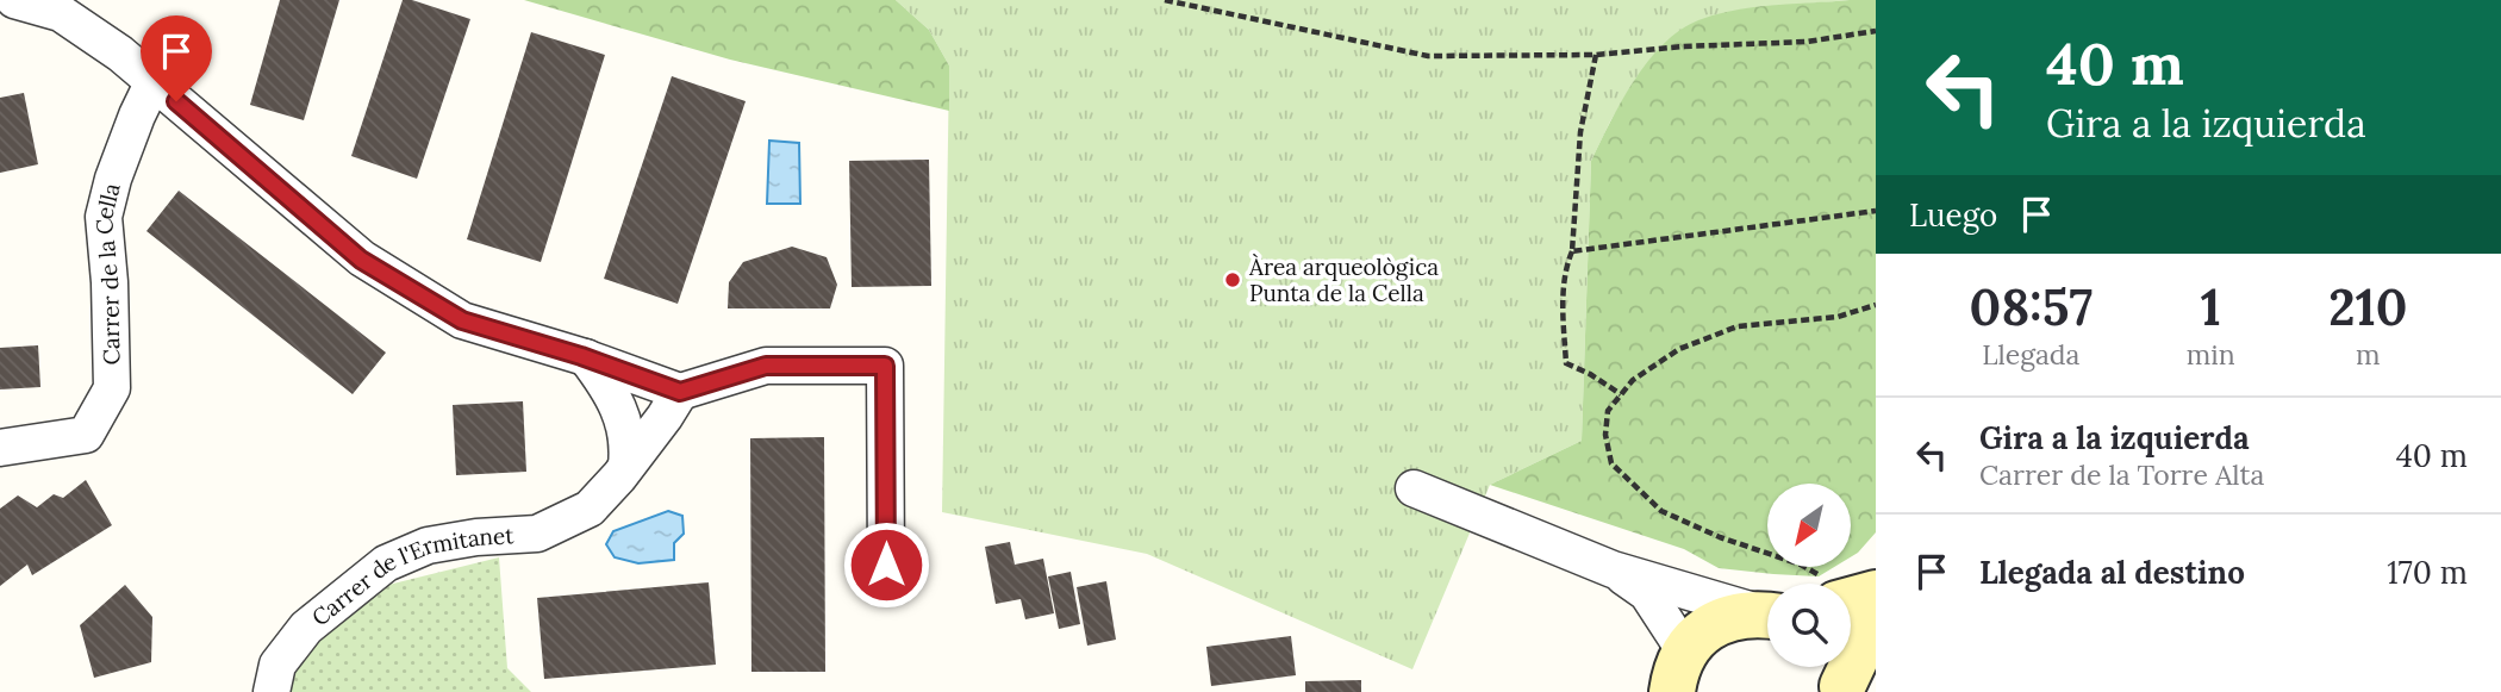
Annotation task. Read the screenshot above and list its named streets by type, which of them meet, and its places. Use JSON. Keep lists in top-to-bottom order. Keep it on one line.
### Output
{"streets":{"street":["Carrer de la Cella","Carrer de l'Ermitanet"]},"places":["Àrea arqueològica Punta de la Cella"],"north":"bottom left","page":{"turn":["40 m","Gira a la izquierda"],"then":"Luego","eta":["08:57","Llegada","1","min","210","m"],"list":[{"name":"Gira a la izquierda","note":"Carrer de la Torre Alta","value":"40 m"},{"name":"Llegada al destino","value":"170 m"}]}}
